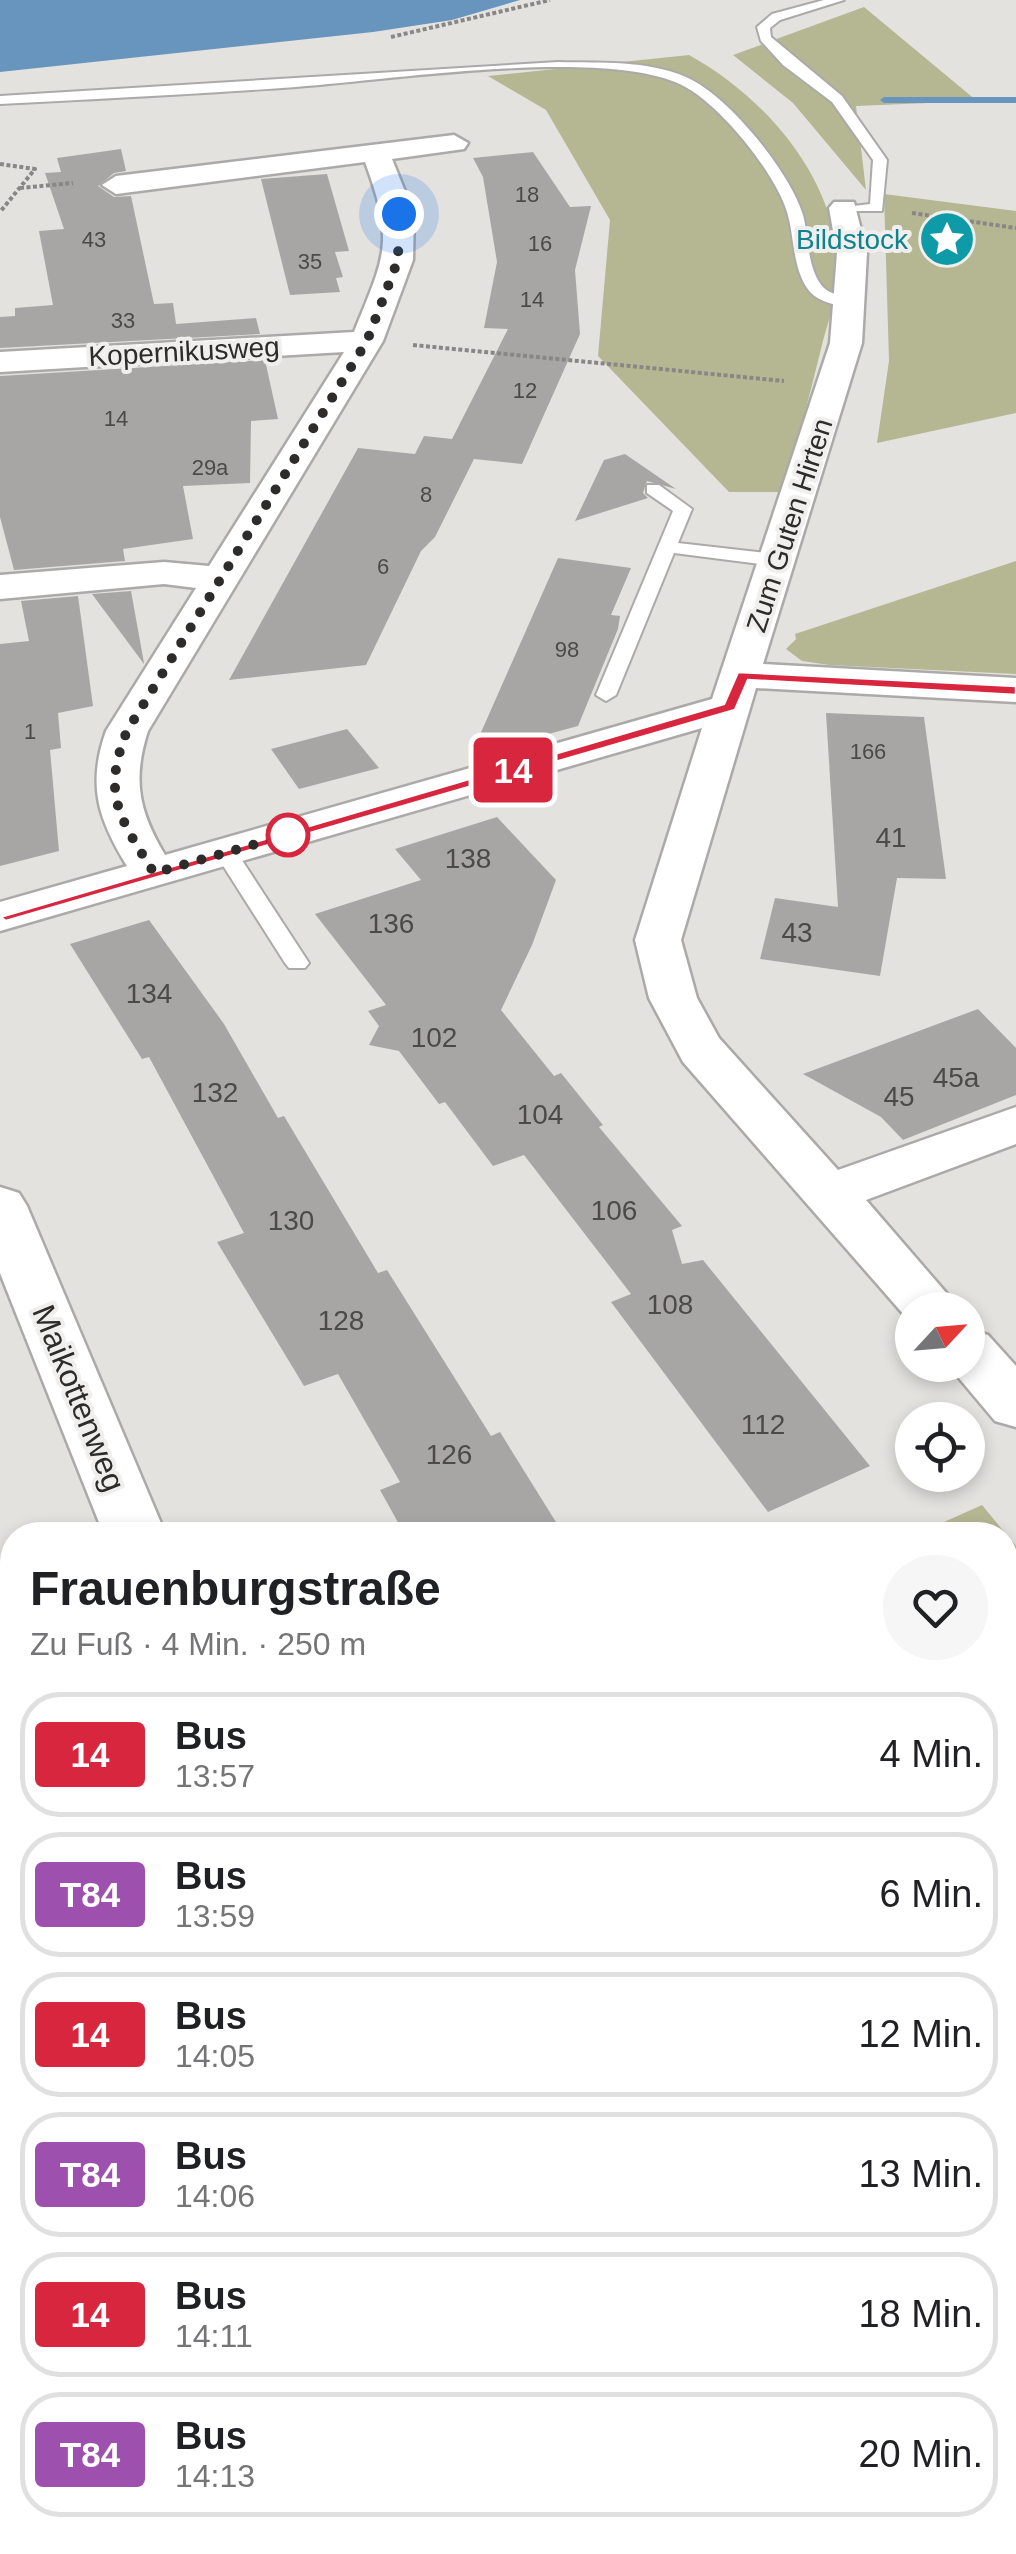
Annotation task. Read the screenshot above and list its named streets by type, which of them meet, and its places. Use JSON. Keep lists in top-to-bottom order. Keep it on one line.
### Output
{"streets":{"main road":["Kopernikusweg","Zum Guten Hirten","Maikottenweg"]},"places":{"place":["Bildstock"]},"lines":["bus line 14"],"house_numbers":["18","43","16","35","14","33","12","14","29a","8","6","98","1","166","41","138","136","43","134","102","45a","132","45","104","106","130","108","128","112","126"],"north":"top right","page":{"on_map":"14","heading":["Frauenburgstraße","Zu Fuß · 4 Min. · 250 m"],"list":[{"mark":"14","name":"Bus","note":"13:57","value":"4 Min."},{"mark":"T84","name":"Bus","note":"13:59","value":"6 Min."},{"mark":"14","name":"Bus","note":"14:05","value":"12 Min."},{"mark":"T84","name":"Bus","note":"14:06","value":"13 Min."},{"mark":"14","name":"Bus","note":"14:11","value":"18 Min."},{"mark":"T84","name":"Bus","note":"14:13","value":"20 Min."}]}}
